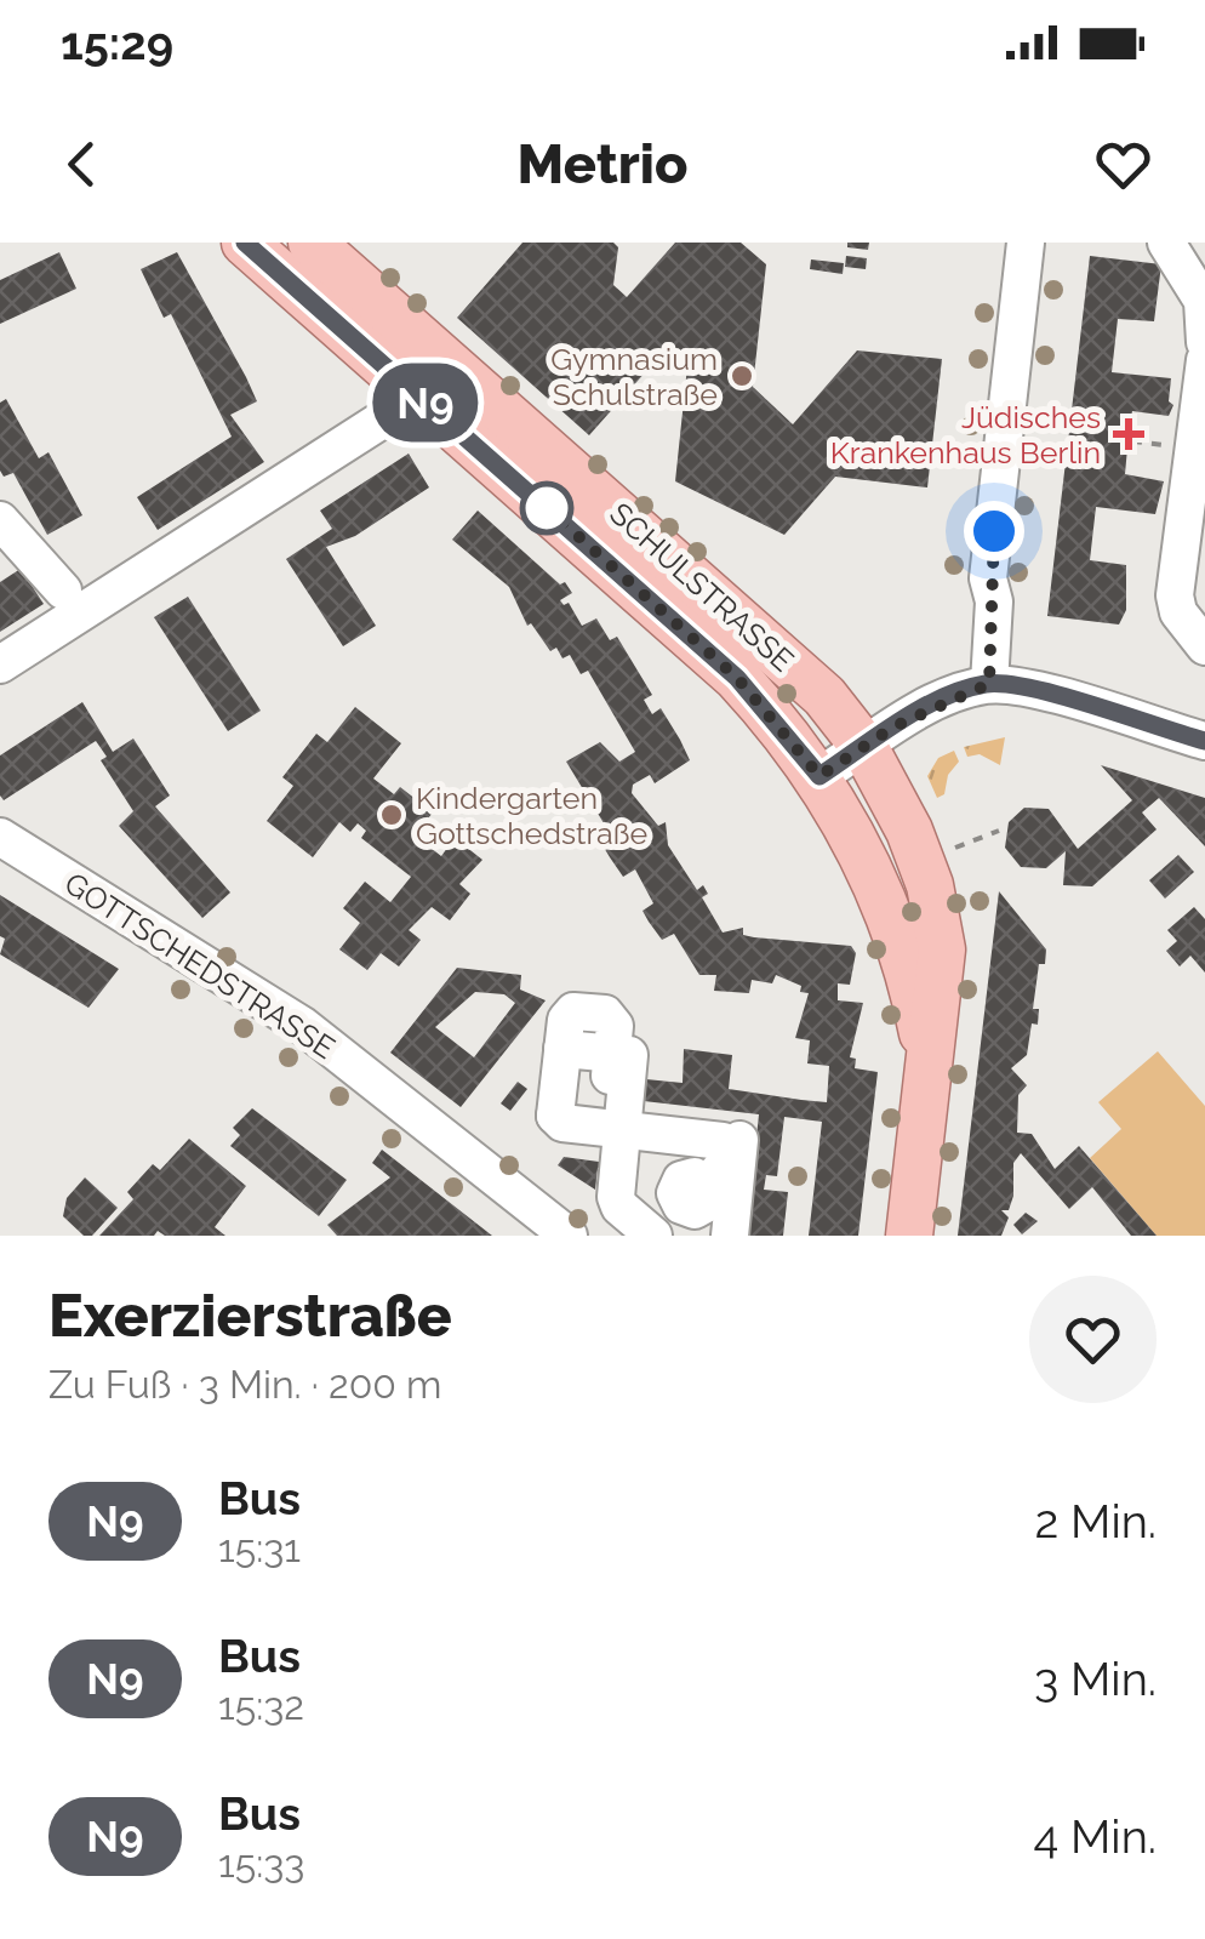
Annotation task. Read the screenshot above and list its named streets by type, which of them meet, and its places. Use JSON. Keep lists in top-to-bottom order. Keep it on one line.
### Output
{"streets":{"main road":["SCHULSTRASSE"],"street":["GOTTSCHEDSTRASSE"]},"places":{"other":["Gymnasium Schulstraße","Kindergarten Gottschedstraße"],"health":["Jüdisches Krankenhaus Berlin"]},"lines":["bus line N9"],"page":{"status":"15:29","header":"Metrio","on_map":"N9","heading":["Exerzierstraße","Zu Fuß · 3 Min. · 200 m"],"list":[{"mark":"N9","name":"Bus","note":"15:31","value":"2 Min."},{"mark":"N9","name":"Bus","note":"15:32","value":"3 Min."},{"mark":"N9","name":"Bus","note":"15:33","value":"4 Min."}]}}
